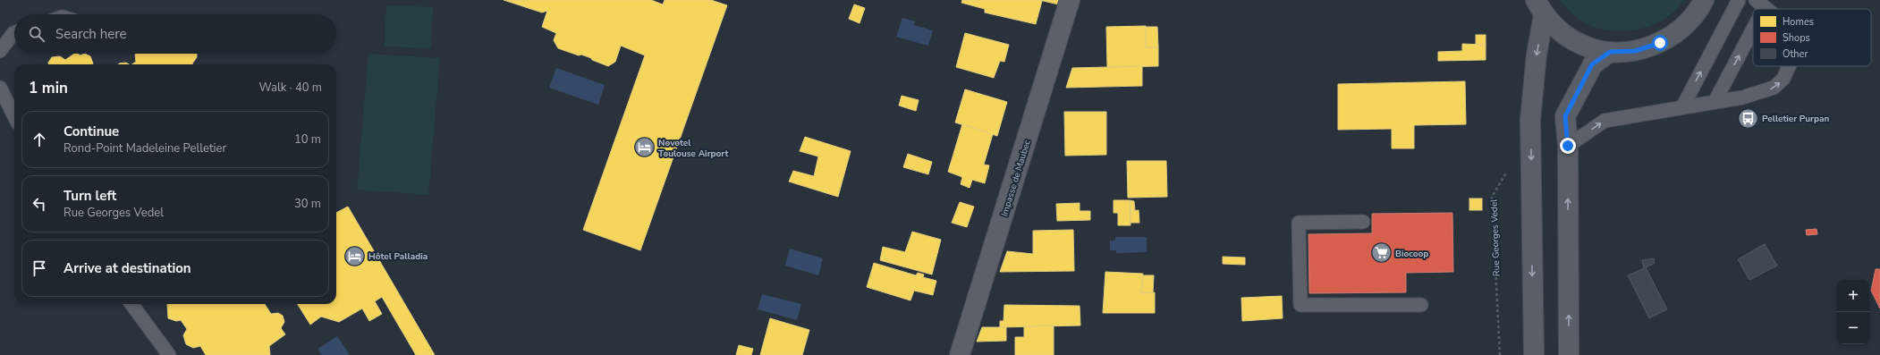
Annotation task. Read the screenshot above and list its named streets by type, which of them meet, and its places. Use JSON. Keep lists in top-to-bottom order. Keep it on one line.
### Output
{"streets":{"street":["Impasse de Maubec"],"path":["Rue Georges Vedel"]},"places":{"bus stop":["Pelletier Purpan"],"hotel":["Novotel Toulouse Airport","Hôtel Palladia"],"supermarket":["Biocoop"]},"legend":["Homes","Shops","Other"],"page":{"search":"Search here","heading":["1 min","Walk · 40 m"],"list":[["Continue","Rond-Point Madeleine Pelletier","10 m"],["Turn left","Rue Georges Vedel","30 m"],"Arrive at destination"],"map_buttons":["+","−"]}}
